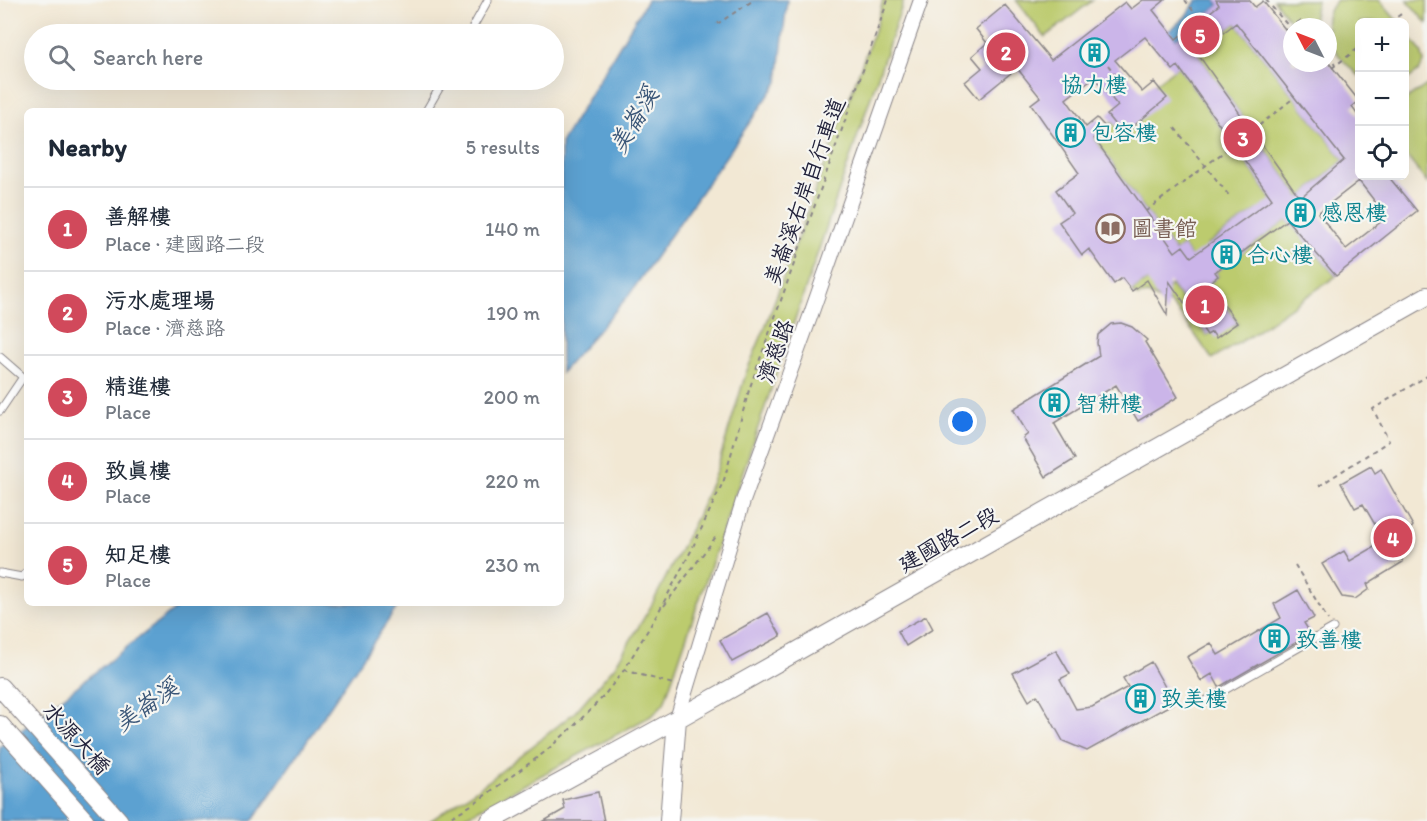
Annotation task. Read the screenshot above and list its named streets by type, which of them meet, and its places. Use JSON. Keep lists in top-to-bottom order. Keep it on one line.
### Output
{"streets":{"street":["濟慈路","建國路二段","水源大橋"],"path":["美崙溪右岸自行車道"]},"crossings":[["濟慈路","建國路二段"]],"water":["美崙溪"],"places":{"building":["協力樓","包容樓","感恩樓","合心樓","智耕樓","致善樓","致美樓"],"library":["圖書館"]},"north":"top left","page":{"pins":["5","2","3","1","4"],"map_buttons":["+","−"],"search":"Search here","heading":["Nearby","5 results"],"list":[{"mark":"1","name":"善解樓","note":"Place · 建國路二段","value":"140 m"},{"mark":"2","name":"污水處理場","note":"Place · 濟慈路","value":"190 m"},{"mark":"3","name":"精進樓","note":"Place","value":"200 m"},{"mark":"4","name":"致真樓","note":"Place","value":"220 m"},{"mark":"5","name":"知足樓","note":"Place","value":"230 m"}]}}
